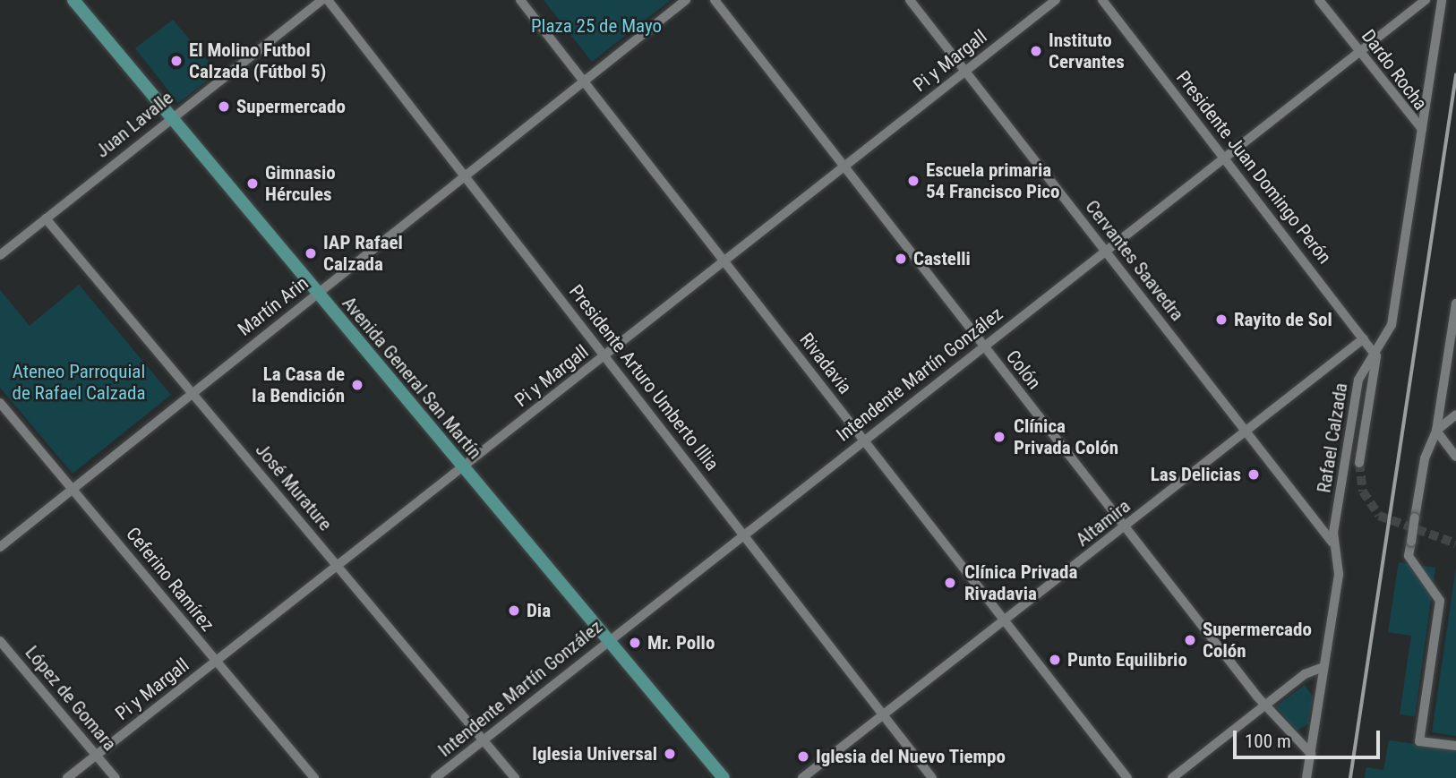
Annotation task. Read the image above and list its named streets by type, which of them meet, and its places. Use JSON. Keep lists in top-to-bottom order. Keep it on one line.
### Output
{"streets":{"main road":["Avenida General San Martín"],"street":["Pi y Margall","Dardo Rocha","Juan Lavalle","Presidente Juan Domingo Perón","Cervantes Saavedra","Martín Arin","Rivadavia","Colón","Intendente Martín González","Presidente Arturo Umberto Illia","Rafael Calzada","José Murature","Altamira","Ceferino Ramírez","López de Gomara"]},"crossings":[["Pi y Margall","Cervantes Saavedra"],["Pi y Margall","Rivadavia"],["Pi y Margall","Colón"],["Pi y Margall","Avenida General San Martín"],["Pi y Margall","Presidente Arturo Umberto Illia"],["Pi y Margall","José Murature"],["Pi y Margall","Ceferino Ramírez"],["Pi y Margall","López de Gomara"],["Dardo Rocha","Intendente Martín González"],["Dardo Rocha","Rafael Calzada"],["Juan Lavalle","Avenida General San Martín"],["Juan Lavalle","José Murature"],["Presidente Juan Domingo Perón","Intendente Martín González"],["Presidente Juan Domingo Perón","Rafael Calzada"],["Presidente Juan Domingo Perón","Altamira"],["Cervantes Saavedra","Intendente Martín González"],["Cervantes Saavedra","Rafael Calzada"],["Cervantes Saavedra","Altamira"],["Martín Arin","Rivadavia"],["Martín Arin","Avenida General San Martín"],["Martín Arin","Presidente Arturo Umberto Illia"],["Martín Arin","José Murature"],["Martín Arin","Ceferino Ramírez"],["Rivadavia","Intendente Martín González"],["Rivadavia","Altamira"],["Colón","Intendente Martín González"],["Colón","Rafael Calzada"],["Colón","Altamira"],["Intendente Martín González","Avenida General San Martín"],["Intendente Martín González","Presidente Arturo Umberto Illia"],["Intendente Martín González","José Murature"],["Presidente Arturo Umberto Illia","Altamira"]],"parks":["Plaza 25 de Mayo","Ateneo Parroquial de Rafael Calzada"],"places":["Instituto Cervantes","El Molino Futbol Calzada (Fútbol 5)","Supermercado","Escuela primaria 54 Francisco Pico","Gimnasio Hércules","IAP Rafael Calzada","Castelli","Rayito de Sol","La Casa de la Bendición","Clínica Privada Colón","Las Delicias","Clínica Privada Rivadavia","Dia","Supermercado Colón","Mr. Pollo","Punto Equilibrio","Iglesia Universal","Iglesia del Nuevo Tiempo"],"scale_bar":"100 m"}
